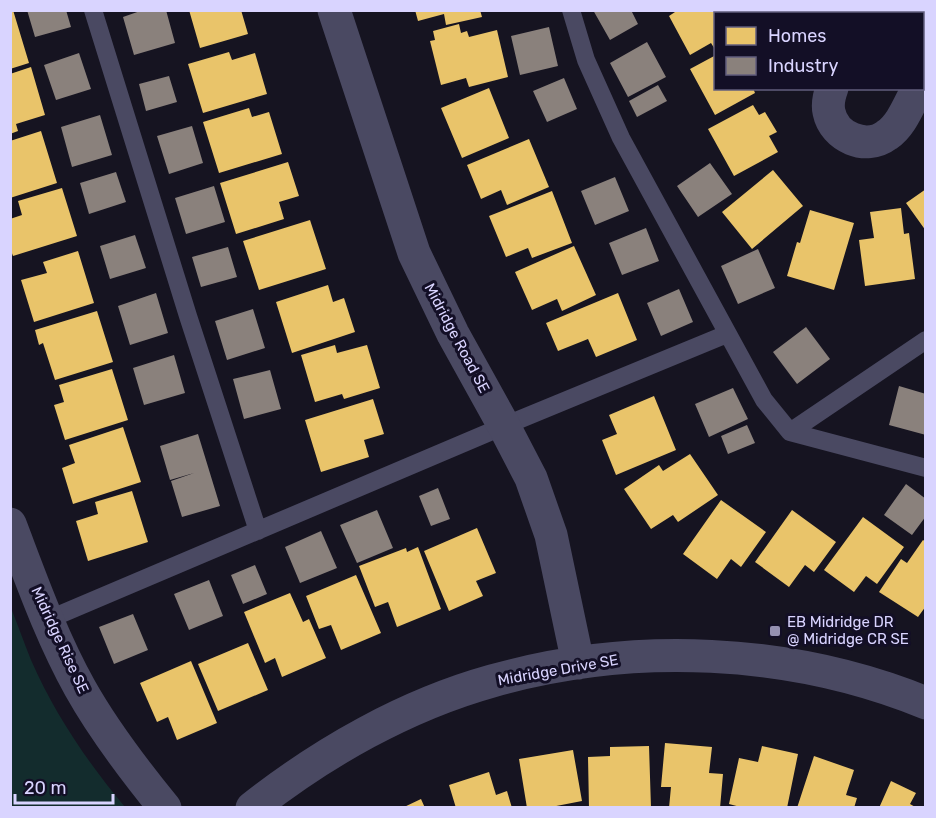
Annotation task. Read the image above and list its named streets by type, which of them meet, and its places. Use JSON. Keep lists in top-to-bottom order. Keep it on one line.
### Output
{"streets":{"street":["Midridge Road SE","Midridge Rise SE","Midridge Drive SE"]},"crossings":[["Midridge Road SE","Midridge Drive SE"]],"places":{"transit":["EB Midridge DR @ Midridge CR SE"]},"legend":["Homes","Industry"],"scale_bar":"20 m"}
